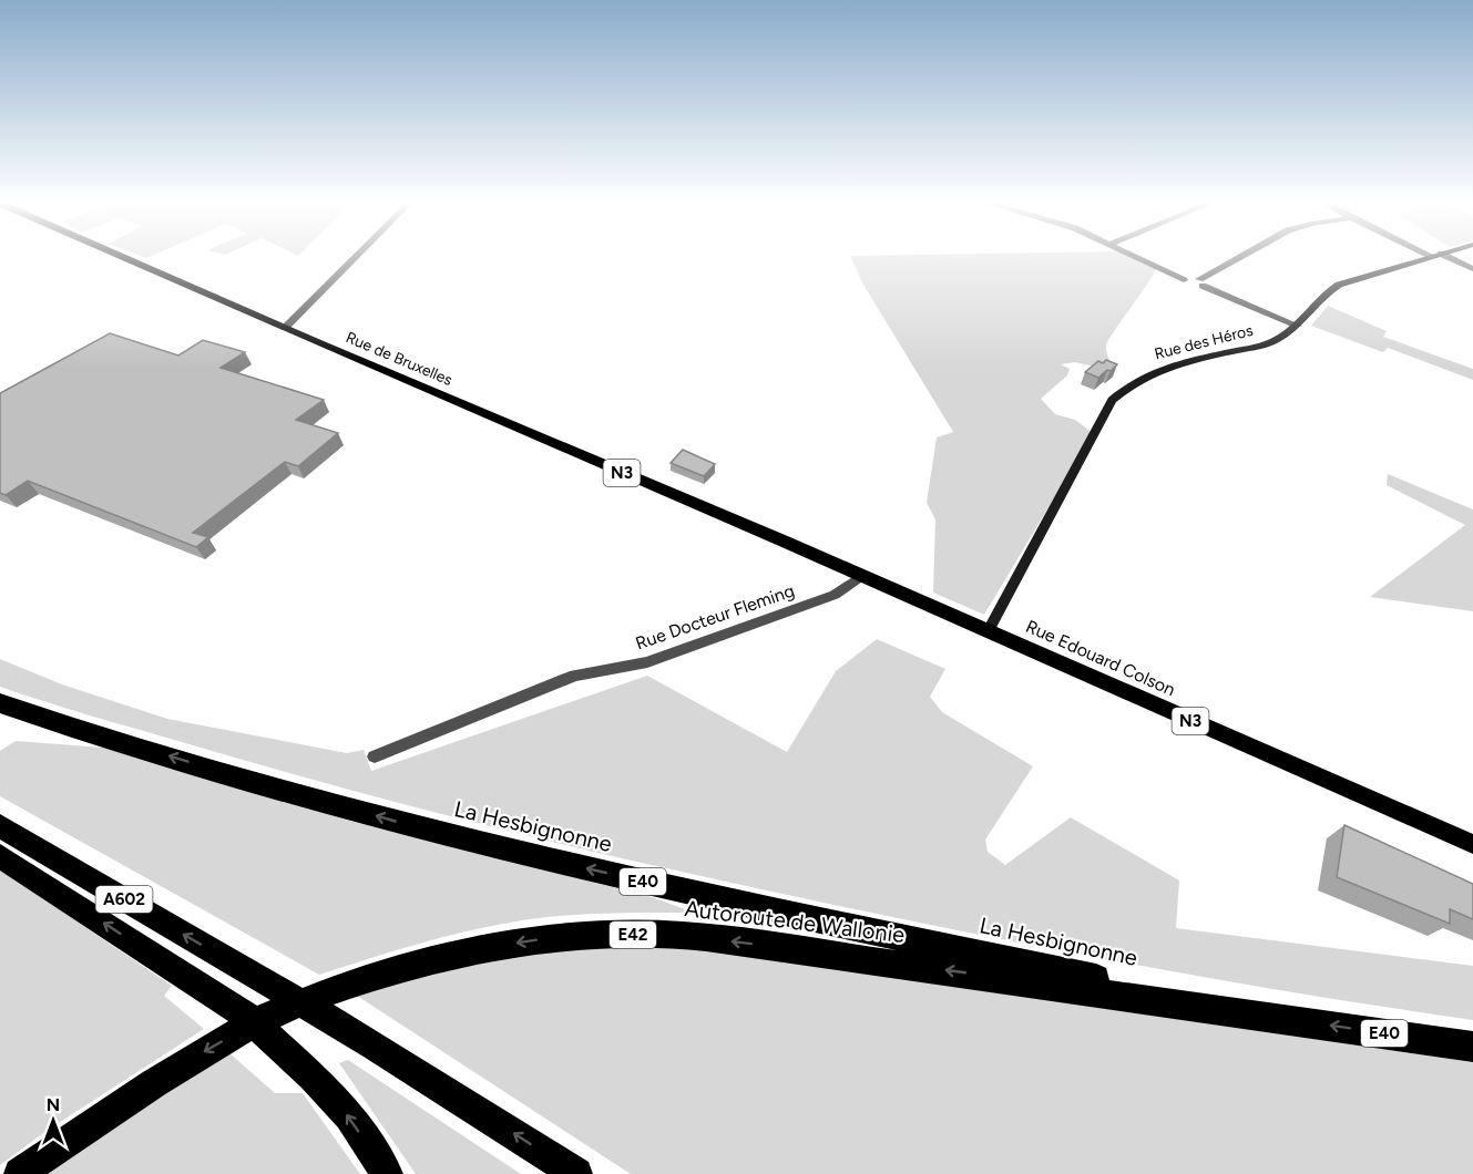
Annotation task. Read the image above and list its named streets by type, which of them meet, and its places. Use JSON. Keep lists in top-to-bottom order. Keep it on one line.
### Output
{"streets":{"highway":["La Hesbignonne","E40","A602","Autoroute de Wallonie","E42"],"main road":["Rue de Bruxelles","N3","Rue Edouard Colson"],"street":["Rue des Héros","Rue Docteur Fleming"]},"crossings":[["Rue des Héros","Rue Edouard Colson"],["Rue de Bruxelles","Rue Edouard Colson"],["Rue Docteur Fleming","Rue Edouard Colson"],["La Hesbignonne","E40"],["La Hesbignonne","Autoroute de Wallonie"],["E40","Autoroute de Wallonie"]],"one_way":["La Hesbignonne","Autoroute de Wallonie"],"north":"top"}
